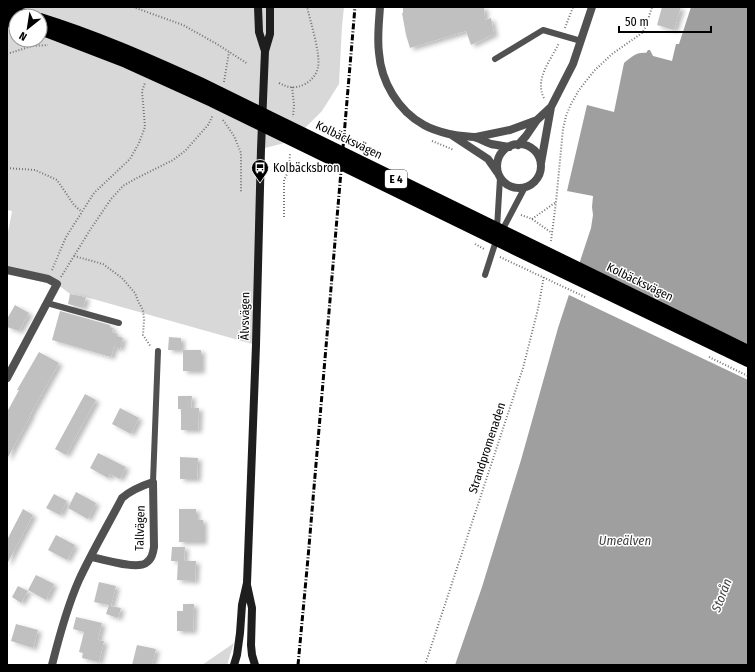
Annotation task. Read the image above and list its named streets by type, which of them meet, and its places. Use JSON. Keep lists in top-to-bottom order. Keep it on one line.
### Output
{"streets":{"highway":["Kolbäcksvägen","E 4"],"main road":["Älvsvägen"],"street":["Tallvägen"],"path":["Strandpromenaden"]},"water":["Umeälven","Storån"],"places":{"bus stop":["Kolbäcksbron"]},"scale_bar":"50 m","north":"bottom left"}
